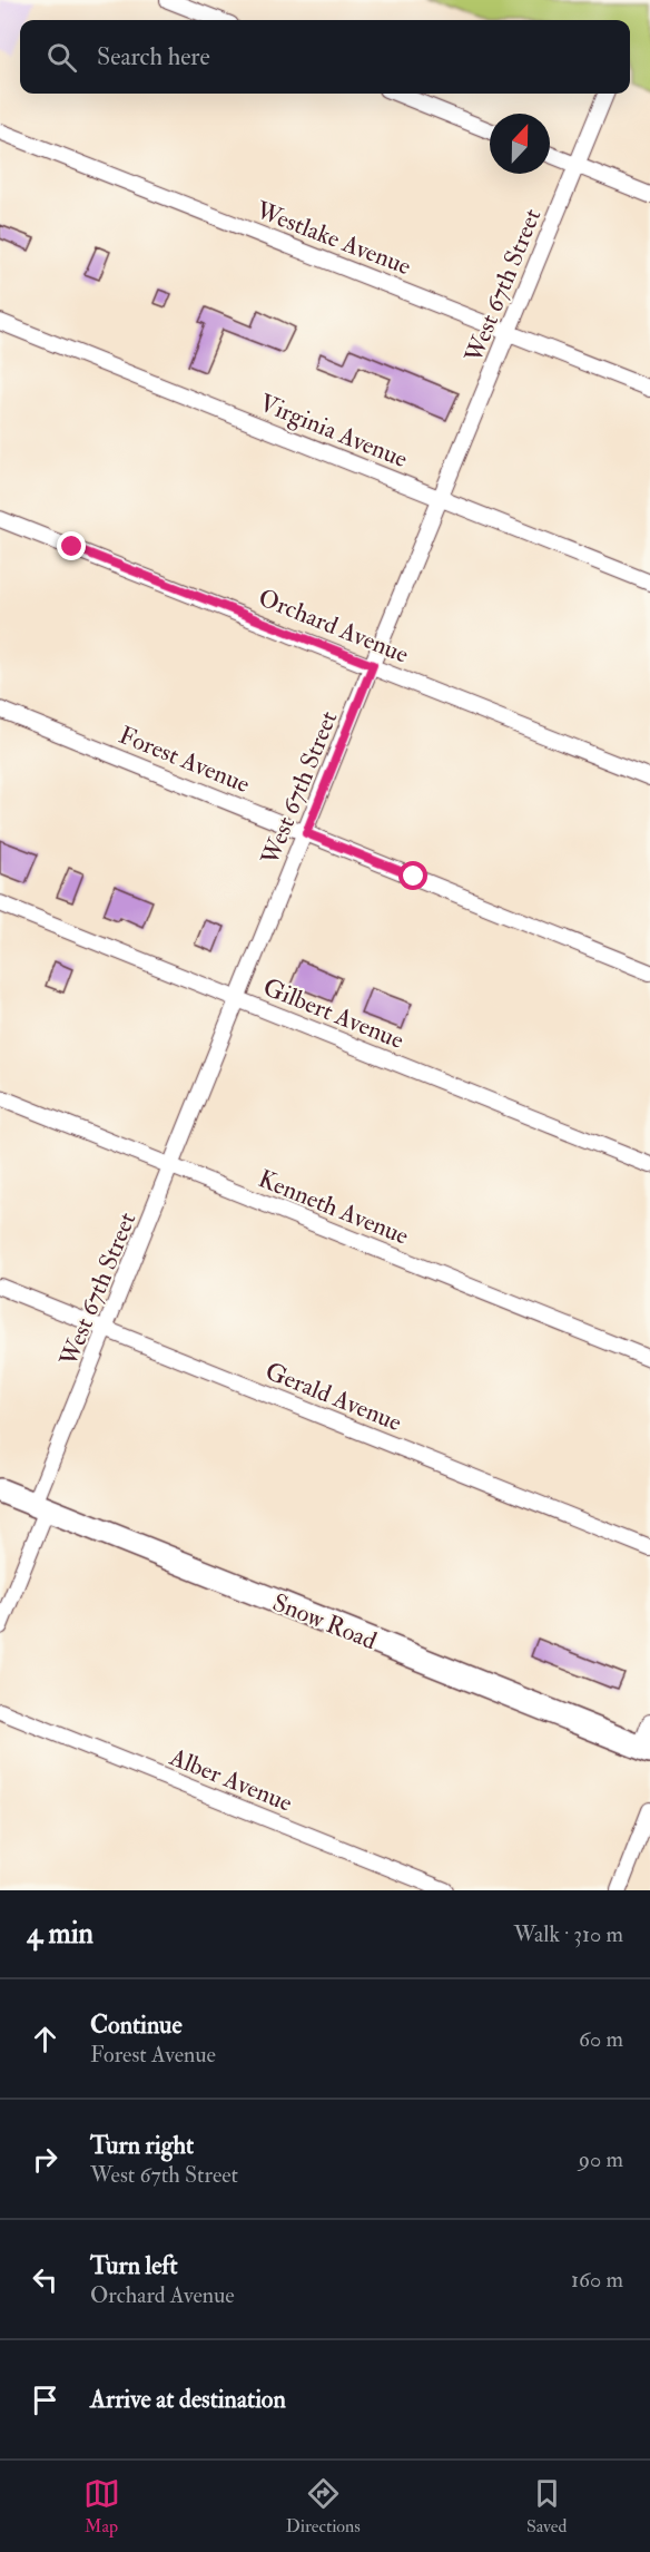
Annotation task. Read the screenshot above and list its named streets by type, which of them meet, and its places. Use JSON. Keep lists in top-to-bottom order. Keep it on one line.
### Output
{"streets":{"main road":["Snow Road"],"street":["Westlake Avenue","West 67th Street","Virginia Avenue","Orchard Avenue","Forest Avenue","Gilbert Avenue","Kenneth Avenue","Gerald Avenue","Alber Avenue"]},"crossings":[["Westlake Avenue","West 67th Street"],["West 67th Street","Virginia Avenue"],["West 67th Street","Orchard Avenue"],["West 67th Street","Forest Avenue"],["West 67th Street","Gilbert Avenue"],["West 67th Street","Kenneth Avenue"],["West 67th Street","Gerald Avenue"],["West 67th Street","Snow Road"]],"north":"top","page":{"search":"Search here","heading":["4 min","Walk · 310 m"],"list":[["Continue","Forest Avenue","60 m"],["Turn right","West 67th Street","90 m"],["Turn left","Orchard Avenue","160 m"],"Arrive at destination"],"nav":["Map","Directions","Saved"]}}
